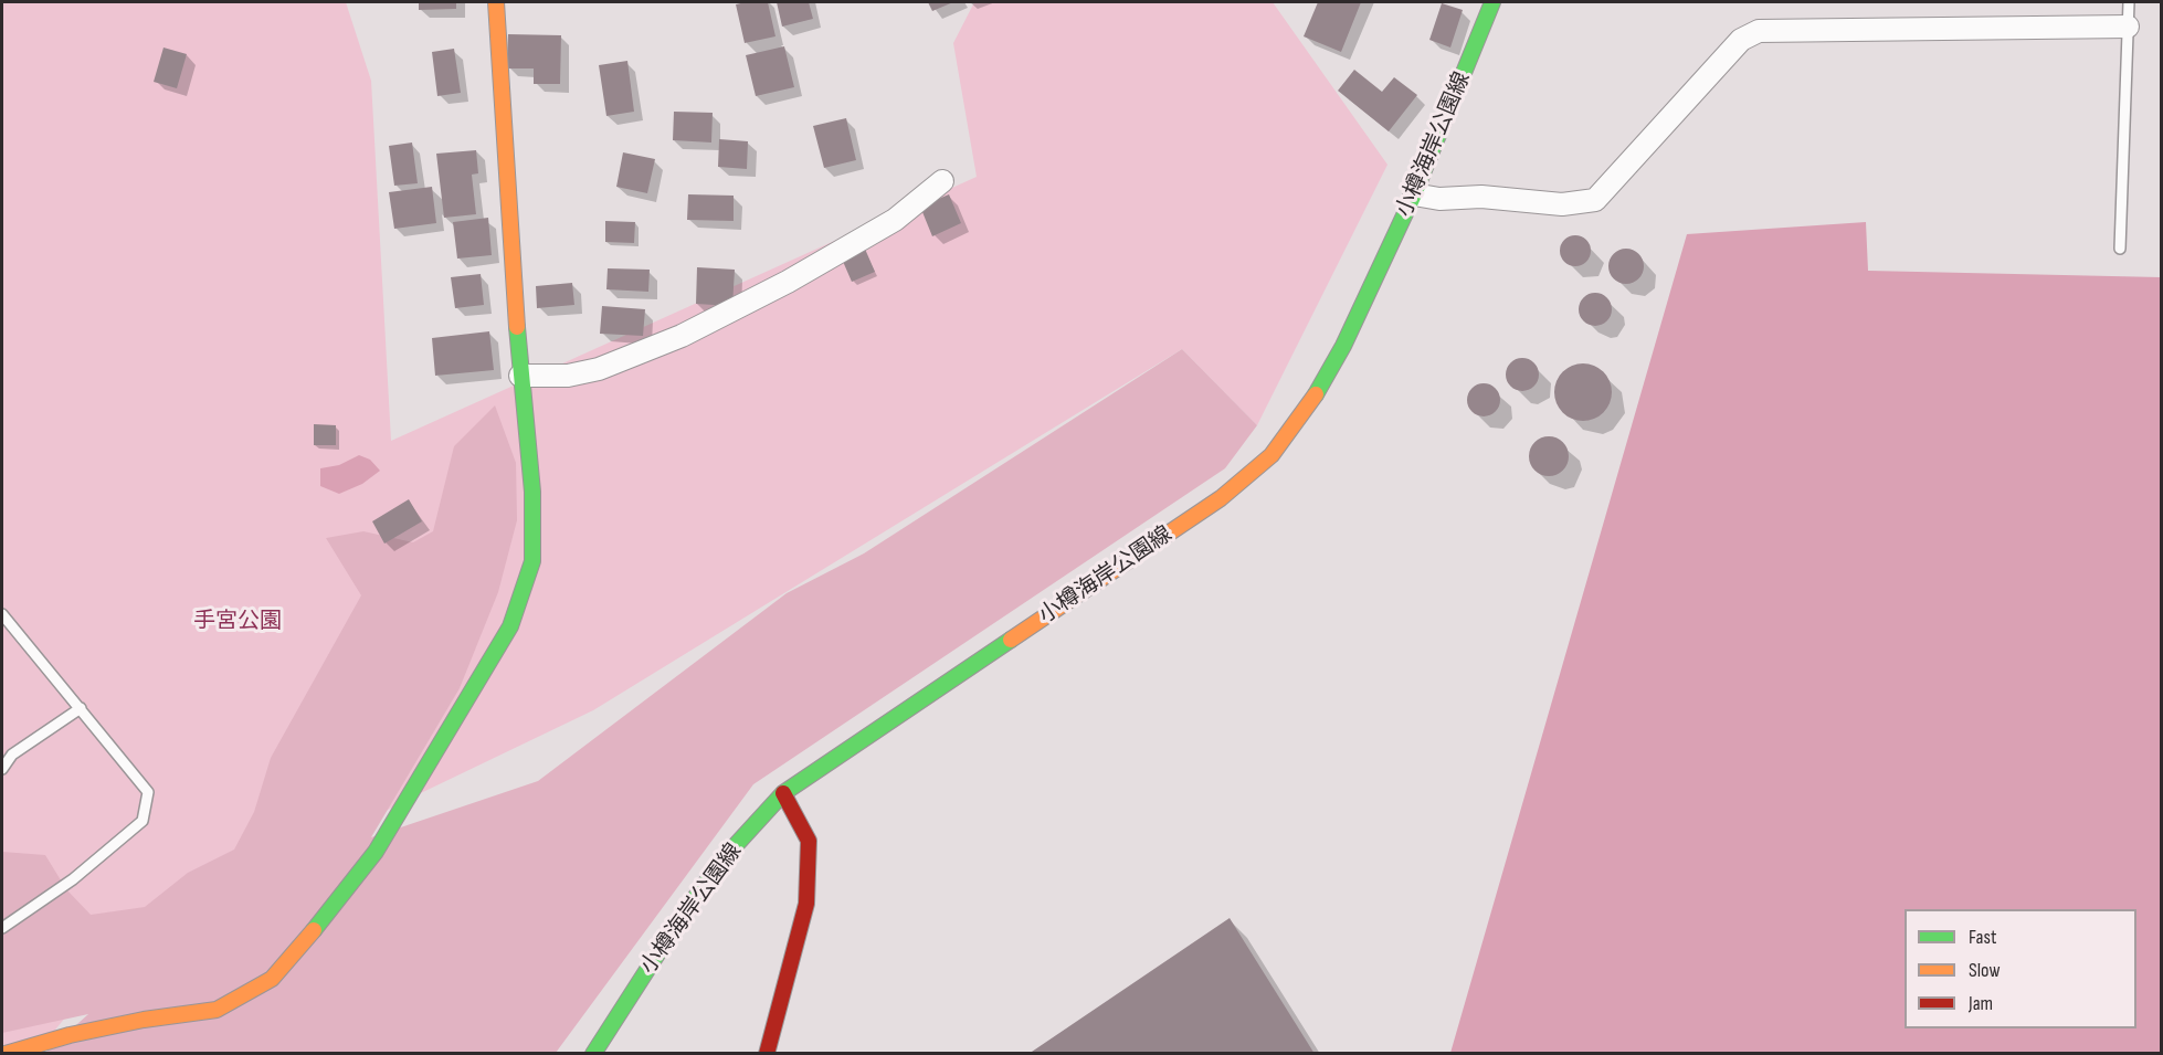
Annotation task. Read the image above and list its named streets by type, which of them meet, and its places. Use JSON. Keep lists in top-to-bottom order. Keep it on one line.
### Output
{"streets":{"street":["小樽海岸公園線"]},"parks":["手宮公園"],"legend":["Fast","Slow","Jam"]}
